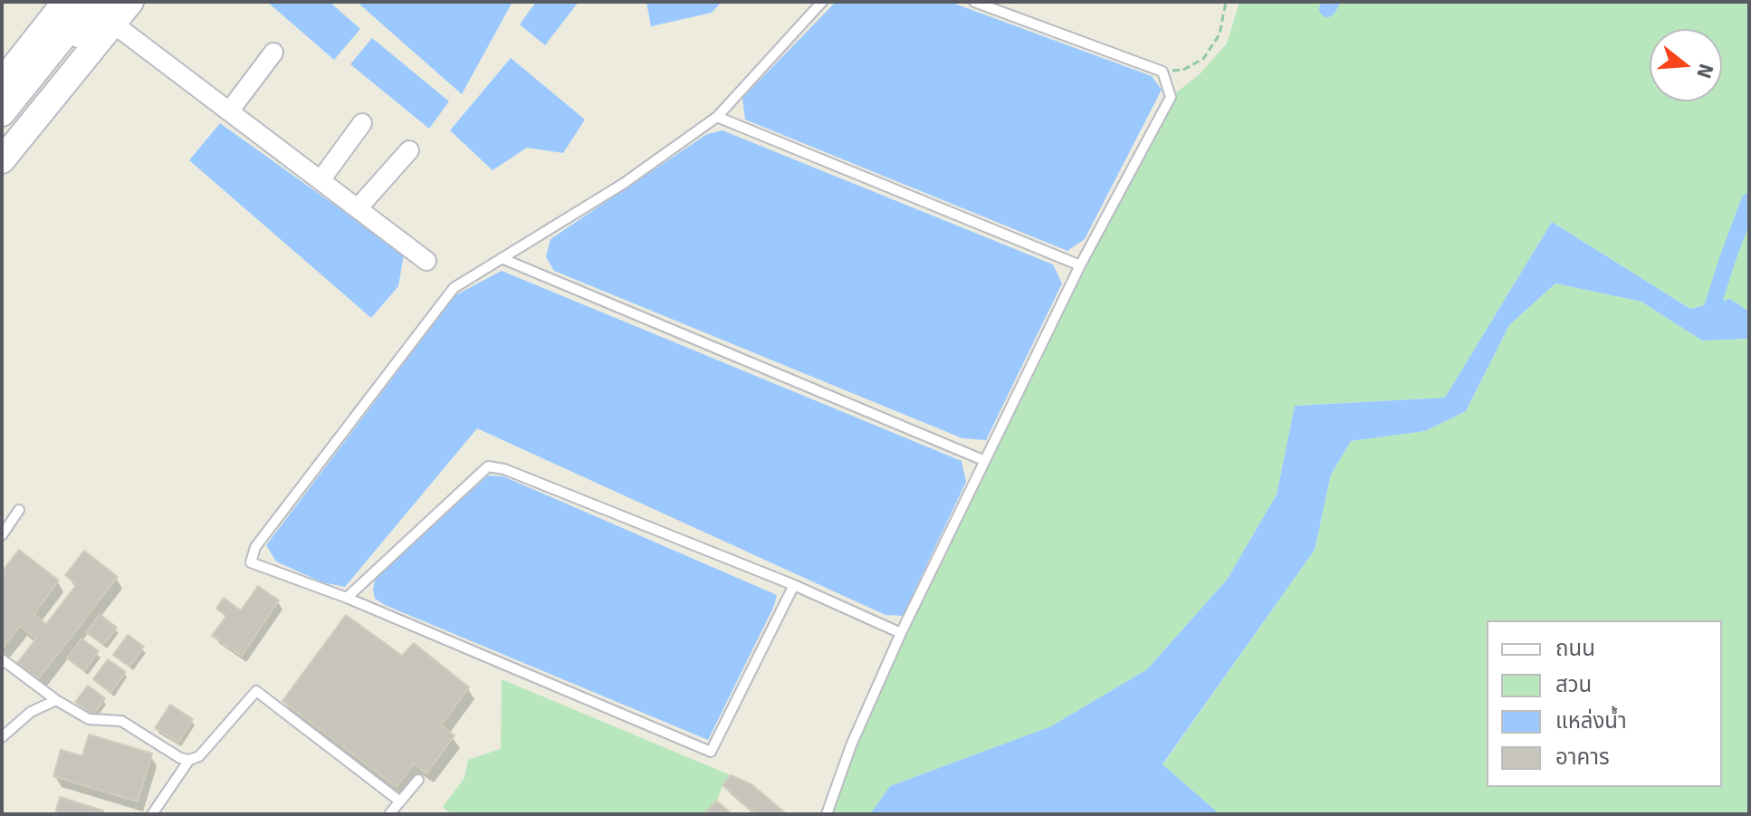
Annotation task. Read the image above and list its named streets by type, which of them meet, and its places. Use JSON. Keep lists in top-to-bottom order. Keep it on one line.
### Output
{"legend":["ถนน","สวน","แหล่งน้ำ","อาคาร"],"north":"right"}
